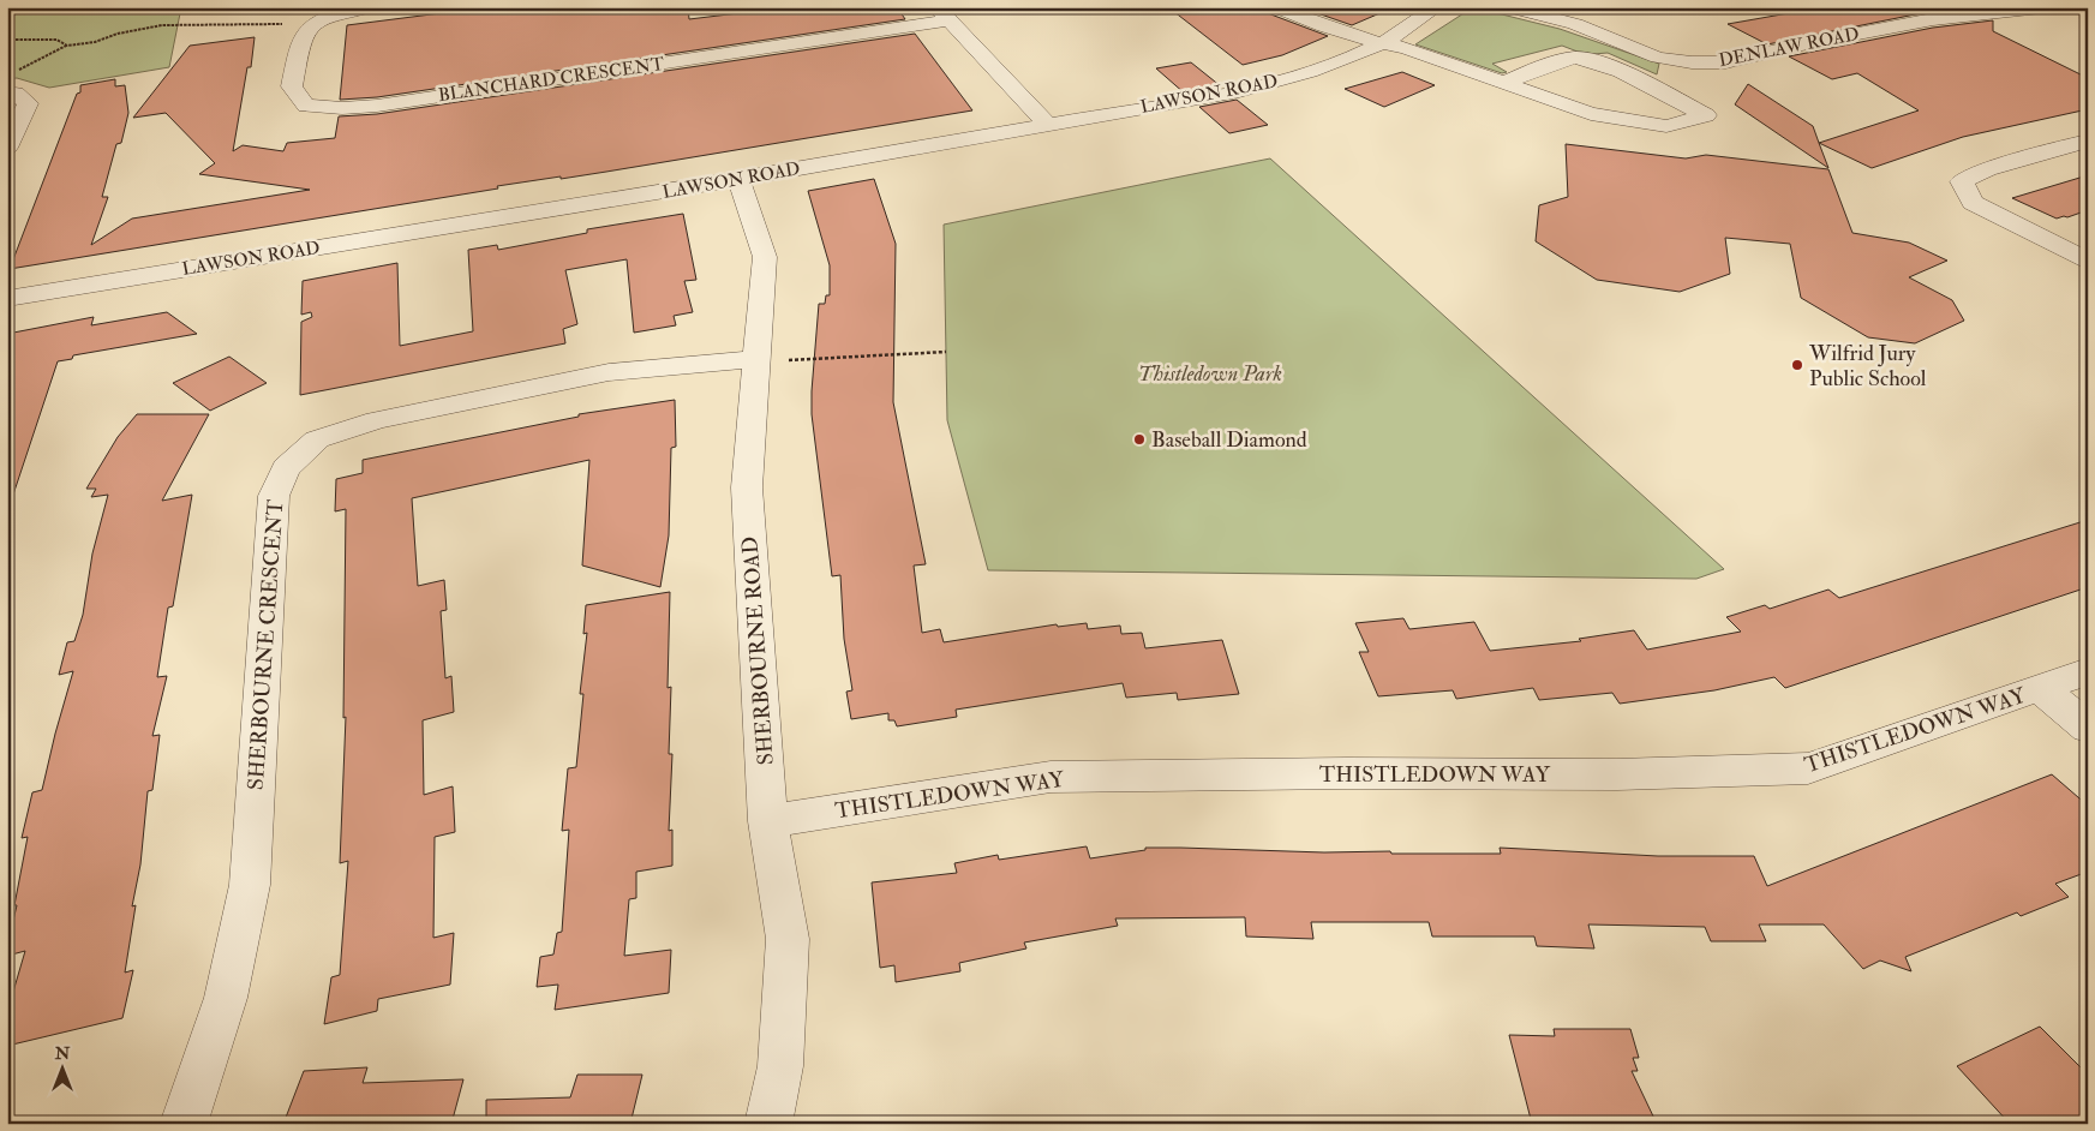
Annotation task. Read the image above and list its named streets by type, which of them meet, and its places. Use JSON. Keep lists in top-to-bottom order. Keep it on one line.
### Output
{"streets":{"street":["DENLAW ROAD","BLANCHARD CRESCENT","LAWSON ROAD","SHERBOURNE CRESCENT","SHERBOURNE ROAD","THISTLEDOWN WAY"]},"crossings":[["LAWSON ROAD","SHERBOURNE ROAD"],["SHERBOURNE CRESCENT","SHERBOURNE ROAD"],["SHERBOURNE ROAD","THISTLEDOWN WAY"]],"parks":["Thistledown Park"],"places":["Wilfrid Jury Public School","Baseball Diamond"],"north":"top"}
